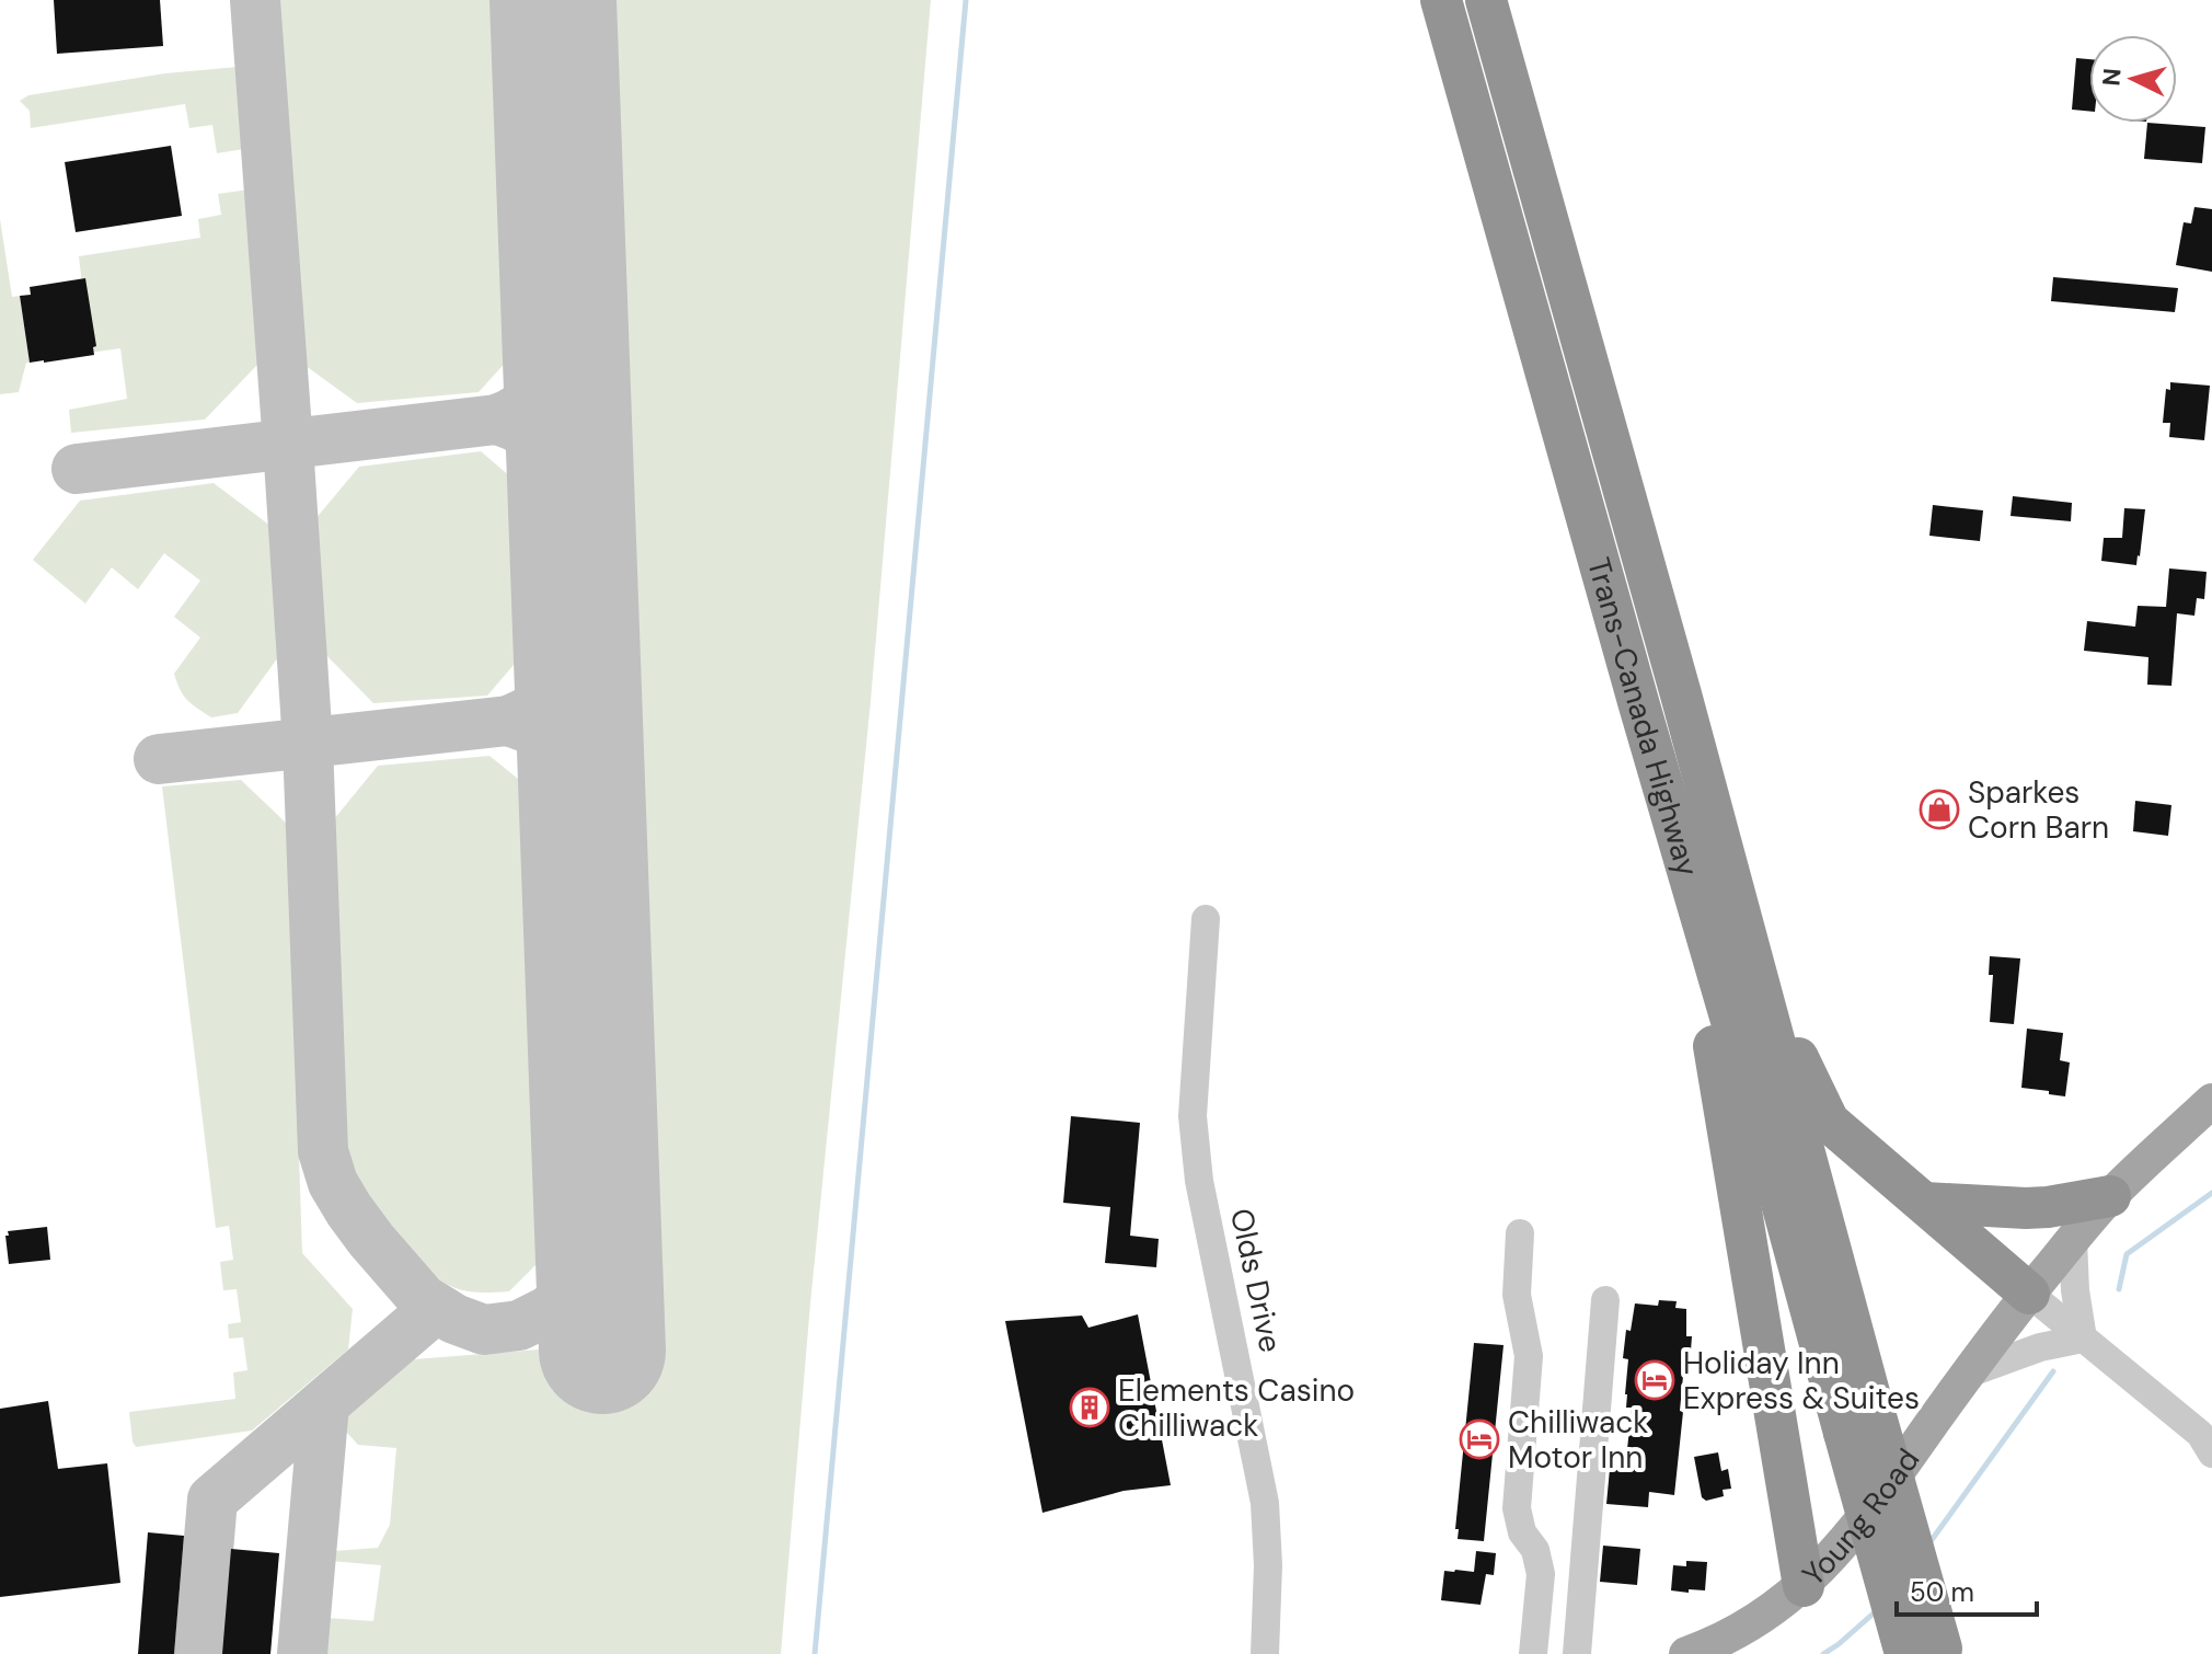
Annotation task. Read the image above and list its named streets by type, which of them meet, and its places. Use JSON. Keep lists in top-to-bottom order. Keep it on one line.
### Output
{"streets":{"highway":["Trans-Canada Highway"],"main road":["Young Road"],"street":["Olds Drive"]},"places":{"shop":["Sparkes Corn Barn"],"hotel":["Holiday Inn Express & Suites","Chilliwack Motor Inn"],"building":["Elements Casino Chilliwack"]},"scale_bar":"50 m","north":"left"}
